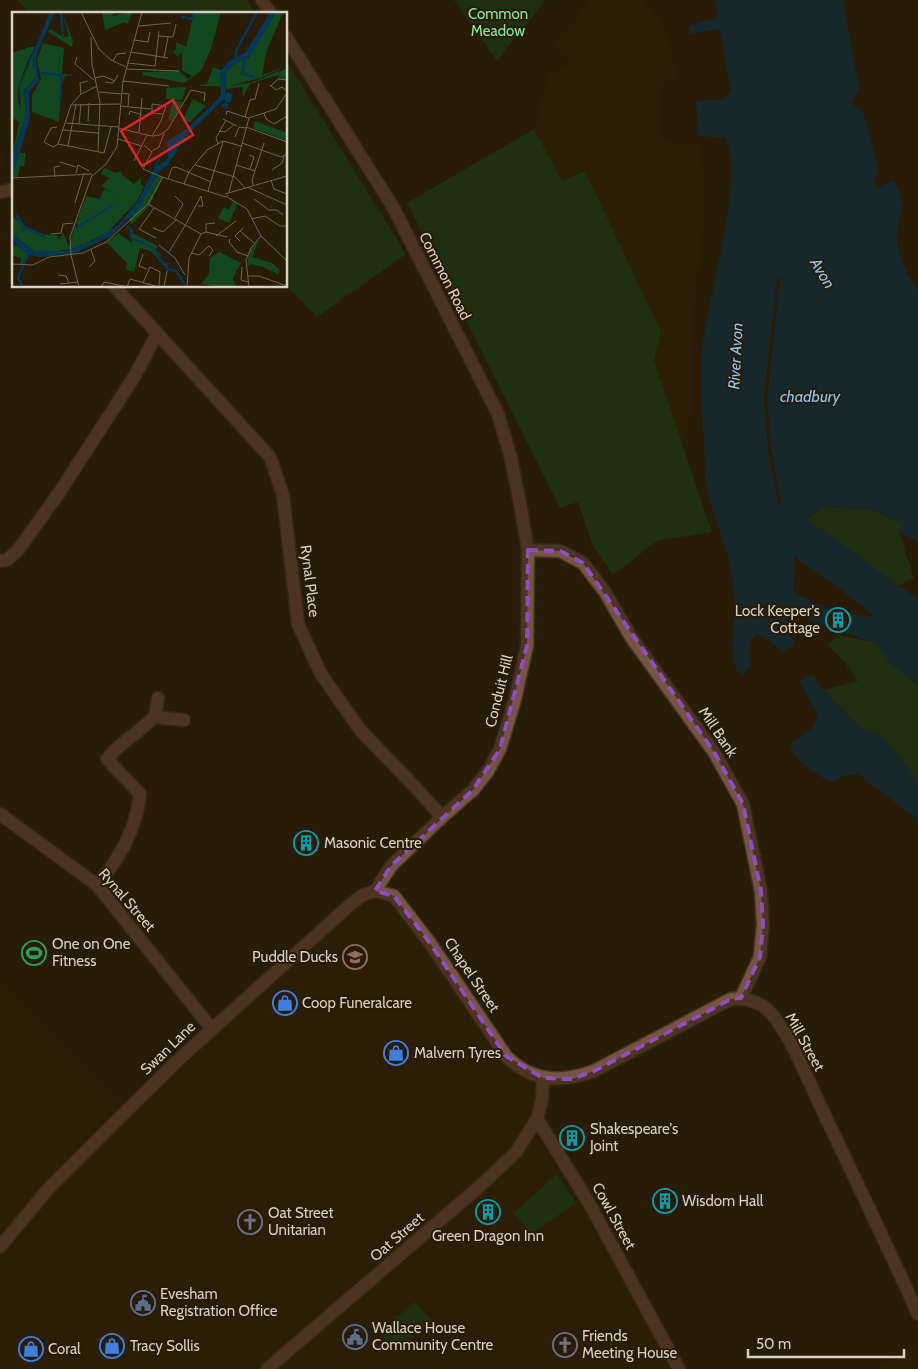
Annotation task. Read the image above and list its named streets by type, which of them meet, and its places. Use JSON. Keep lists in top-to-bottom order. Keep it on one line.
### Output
{"streets":{"street":["Common Road","Rynal Place","Conduit Hill","Mill Bank","Rynal Street","Chapel Street","Mill Street","Swan Lane","Cowl Street","Oat Street"]},"crossings":[["Common Road","Conduit Hill"],["Common Road","Mill Bank"],["Rynal Place","Conduit Hill"],["Conduit Hill","Mill Bank"],["Mill Bank","Mill Street"],["Rynal Street","Swan Lane"],["Chapel Street","Swan Lane"],["Cowl Street","Oat Street"]],"water":["Avon","River Avon","chadbury"],"parks":["Common Meadow"],"places":{"building":["Lock Keeper's Cottage","Masonic Centre","Shakespeare's Joint","Wisdom Hall","Green Dragon Inn"],"sports":["One on One Fitness"],"school or university":["Puddle Ducks"],"shop":["Coop Funeralcare","Malvern Tyres","Tracy Sollis","Coral"],"church":["Oat Street Unitarian","Friends Meeting House"],"public building":["Evesham Registration Office","Wallace House Community Centre"]},"scale_bar":"50 m"}
